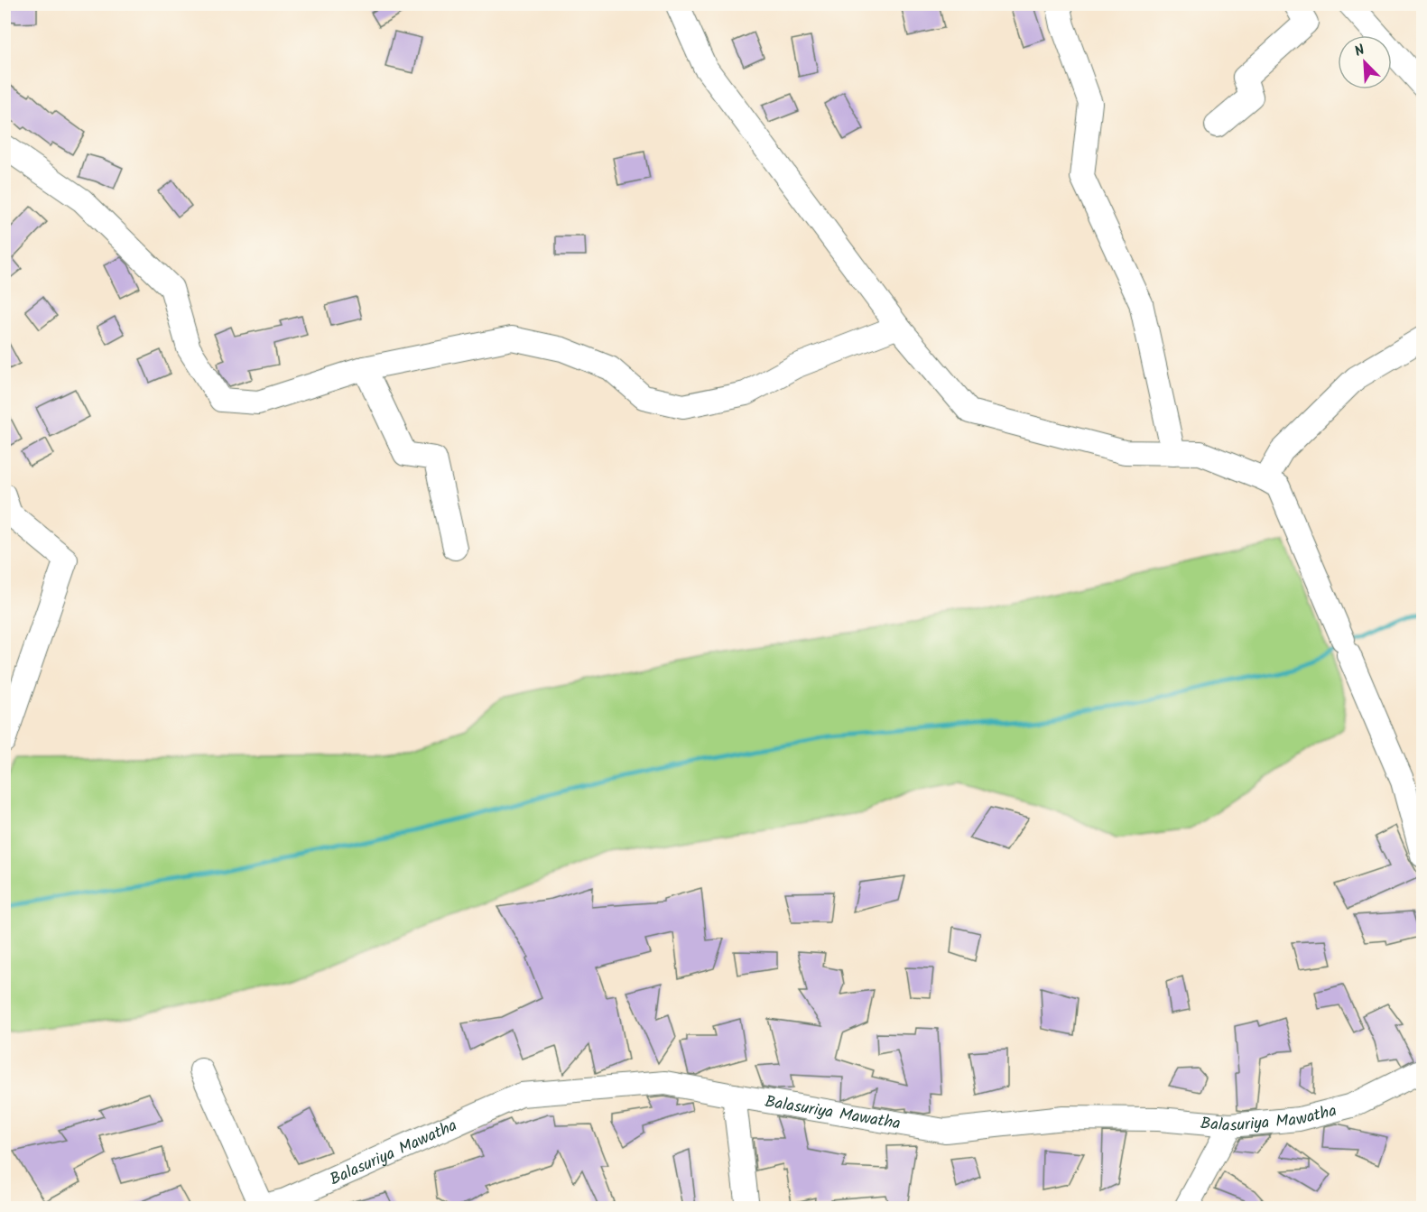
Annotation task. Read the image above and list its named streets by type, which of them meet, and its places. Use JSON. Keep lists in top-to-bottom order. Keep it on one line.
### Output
{"streets":{"street":["Balasuriya Mawatha"]},"north":"top left"}
